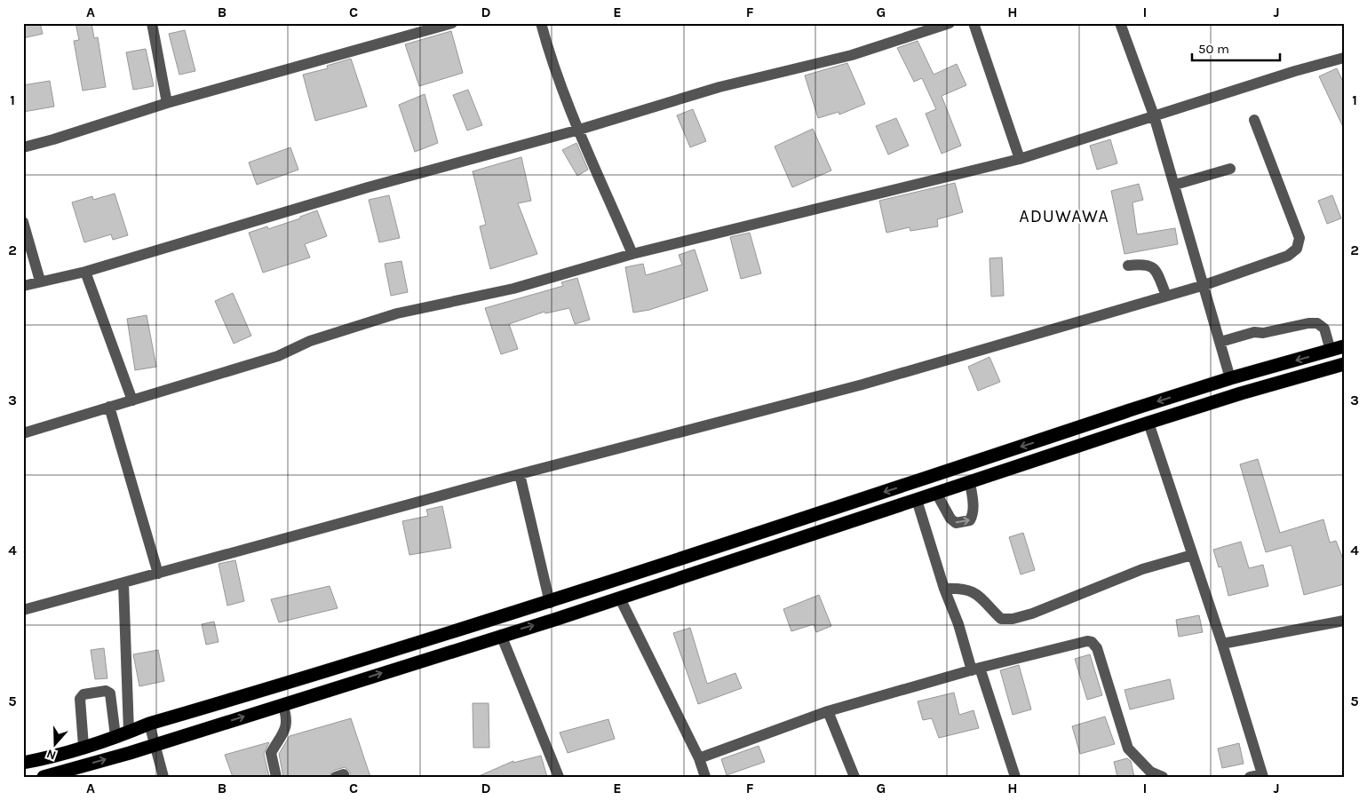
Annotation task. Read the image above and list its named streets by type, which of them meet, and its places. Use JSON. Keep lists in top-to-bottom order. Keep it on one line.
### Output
{"districts":["ADUWAWA"],"scale_bar":"50 m","north":"bottom","grid":{"columns":["A","B","C","D","E","F","G","H","I","J"],"rows":["1","2","3","4","5"]}}
